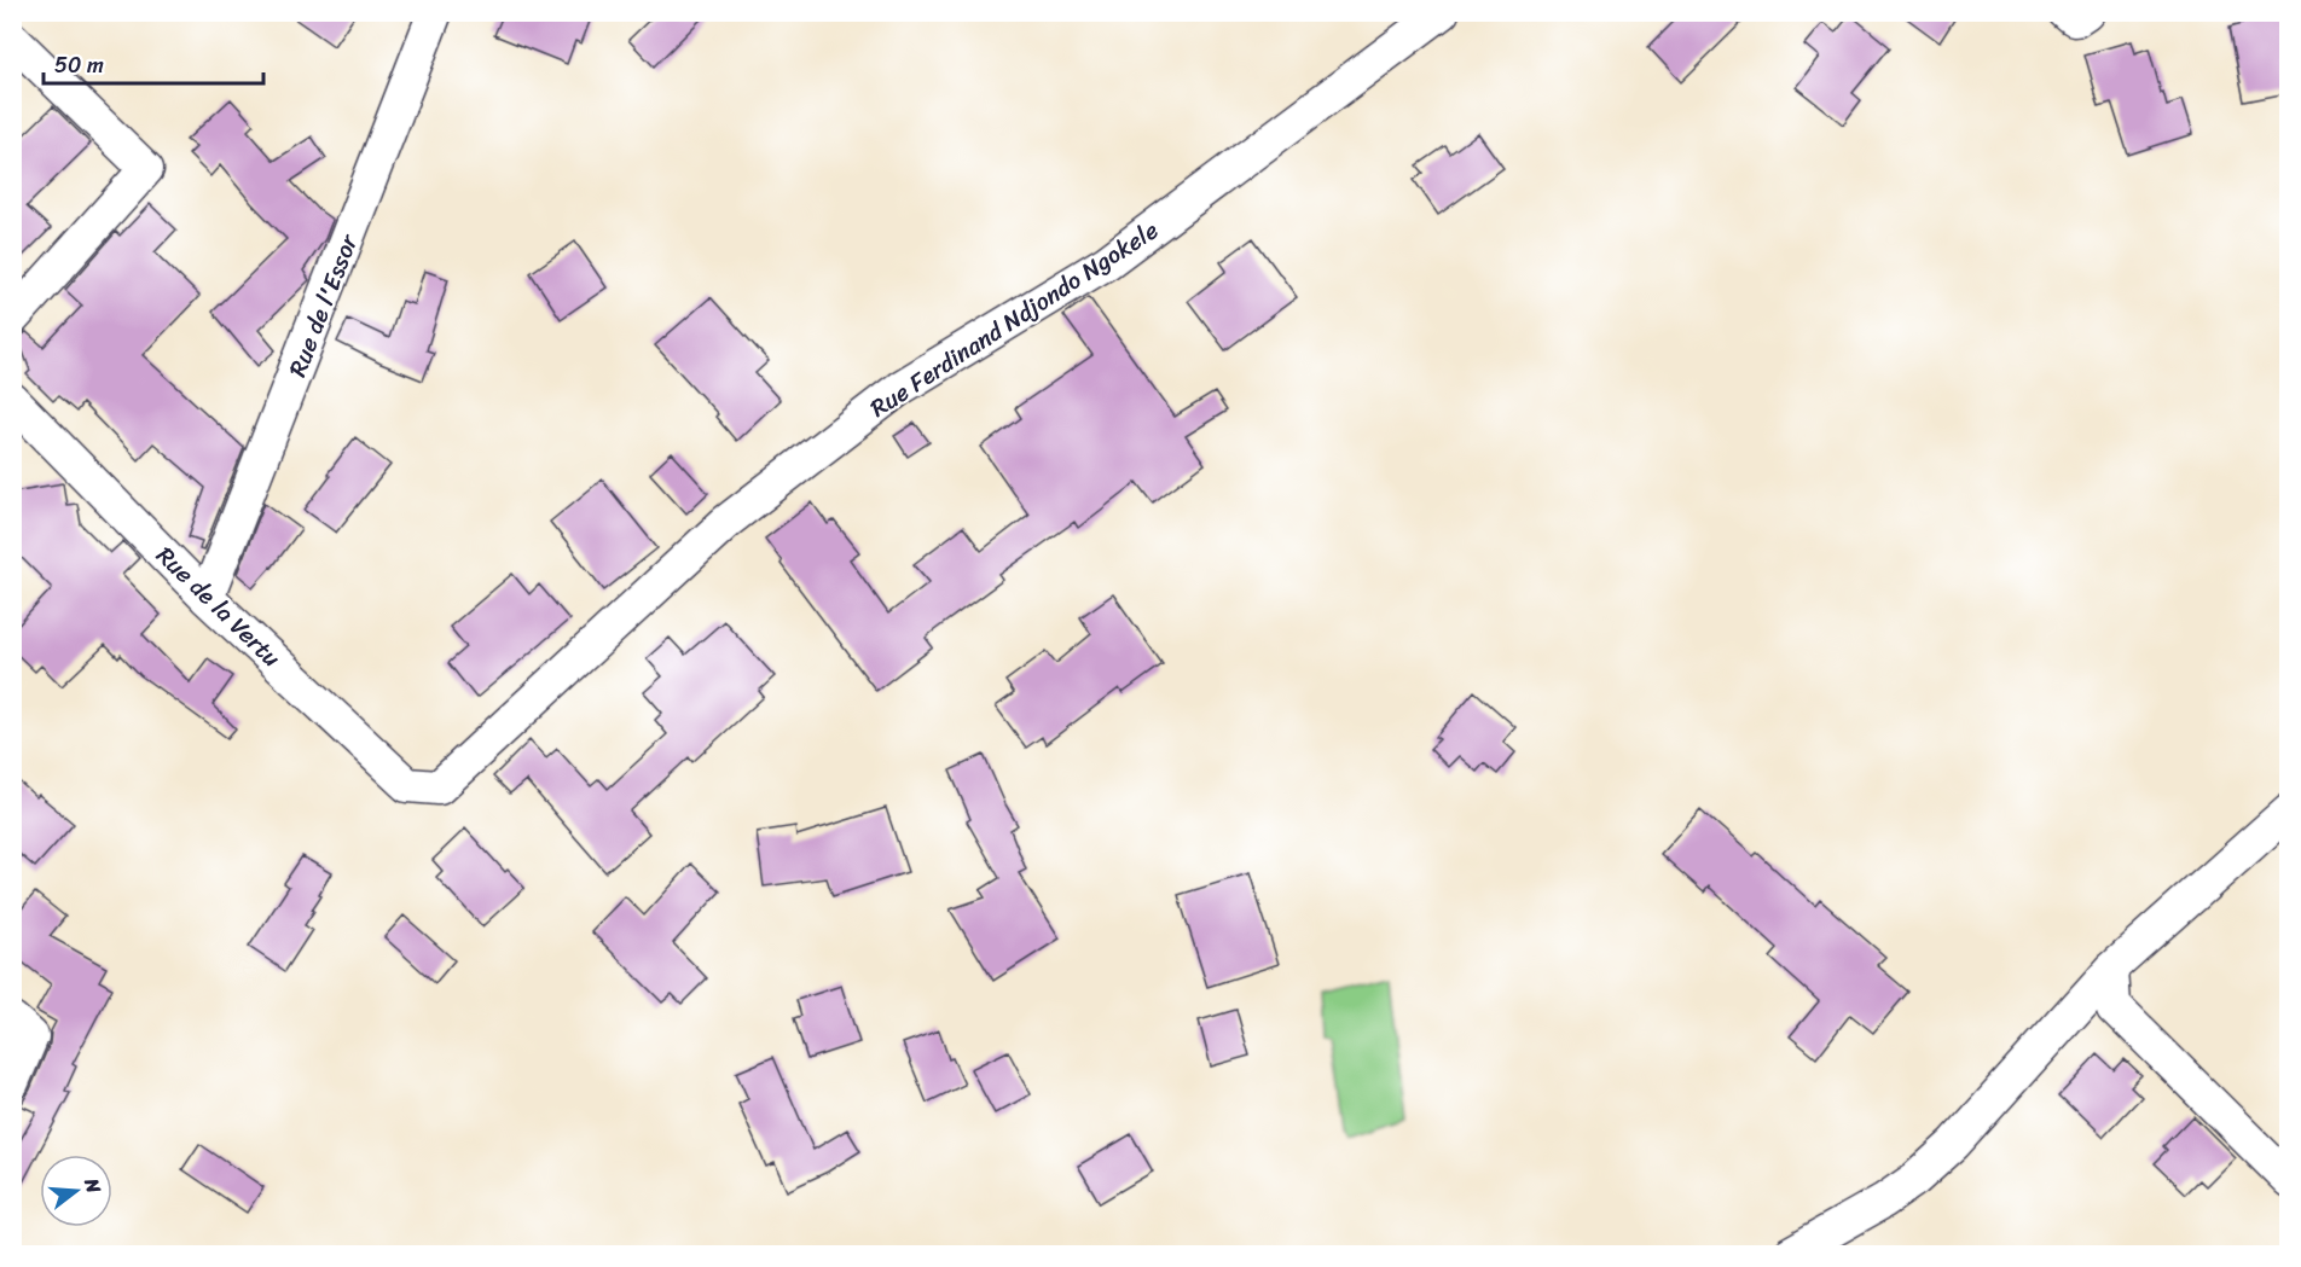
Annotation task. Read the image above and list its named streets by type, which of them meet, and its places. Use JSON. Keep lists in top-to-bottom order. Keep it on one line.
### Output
{"streets":{"street":["Rue de l'Essor","Rue Ferdinand Ndjondo Ngokele","Rue de la Vertu"]},"crossings":[["Rue de l'Essor","Rue de la Vertu"],["Rue Ferdinand Ndjondo Ngokele","Rue de la Vertu"]],"scale_bar":"50 m","north":"right"}
